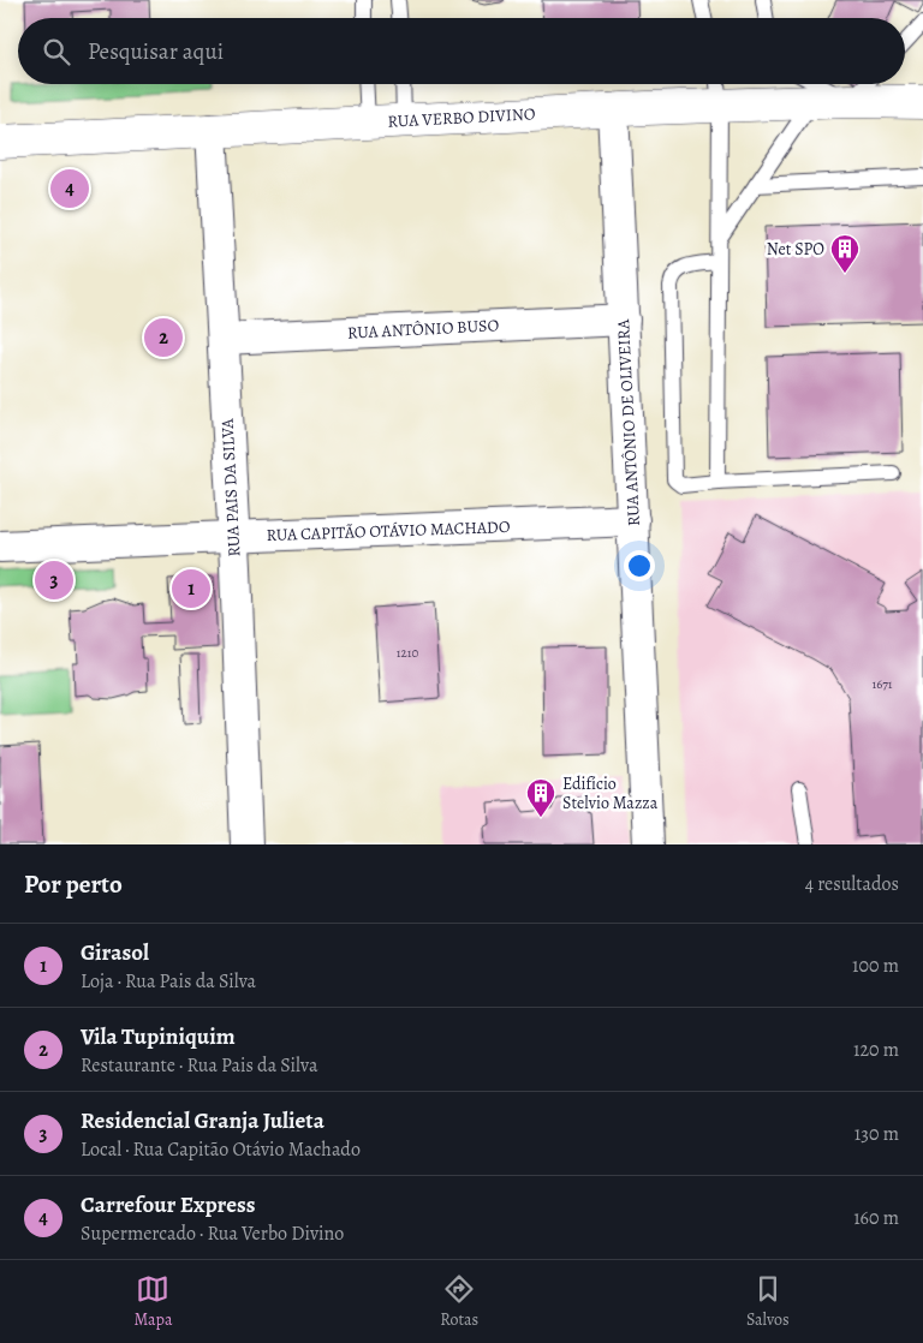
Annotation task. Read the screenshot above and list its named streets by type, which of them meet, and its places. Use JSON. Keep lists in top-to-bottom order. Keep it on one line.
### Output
{"streets":{"street":["RUA VERBO DIVINO","RUA ANTÔNIO BUSO","RUA ANTÔNIO DE OLIVEIRA","RUA PAIS DA SILVA","RUA CAPITÃO OTÁVIO MACHADO"]},"crossings":[["RUA VERBO DIVINO","RUA ANTÔNIO DE OLIVEIRA"],["RUA VERBO DIVINO","RUA PAIS DA SILVA"],["RUA ANTÔNIO BUSO","RUA ANTÔNIO DE OLIVEIRA"],["RUA ANTÔNIO BUSO","RUA PAIS DA SILVA"],["RUA ANTÔNIO DE OLIVEIRA","RUA CAPITÃO OTÁVIO MACHADO"],["RUA PAIS DA SILVA","RUA CAPITÃO OTÁVIO MACHADO"]],"places":{"building":["Net SPO","Edifício Stelvio Mazza"]},"house_numbers":["1210","1671"],"page":{"search":"Pesquisar aqui","pins":["4","2","3","1"],"heading":["Por perto","4 resultados"],"list":[{"mark":"1","name":"Girasol","note":"Loja · Rua Pais da Silva","value":"100 m"},{"mark":"2","name":"Vila Tupiniquim","note":"Restaurante · Rua Pais da Silva","value":"120 m"},{"mark":"3","name":"Residencial Granja Julieta","note":"Local · Rua Capitão Otávio Machado","value":"130 m"},{"mark":"4","name":"Carrefour Express","note":"Supermercado · Rua Verbo Divino","value":"160 m"}],"nav":["Mapa","Rotas","Salvos"]}}
